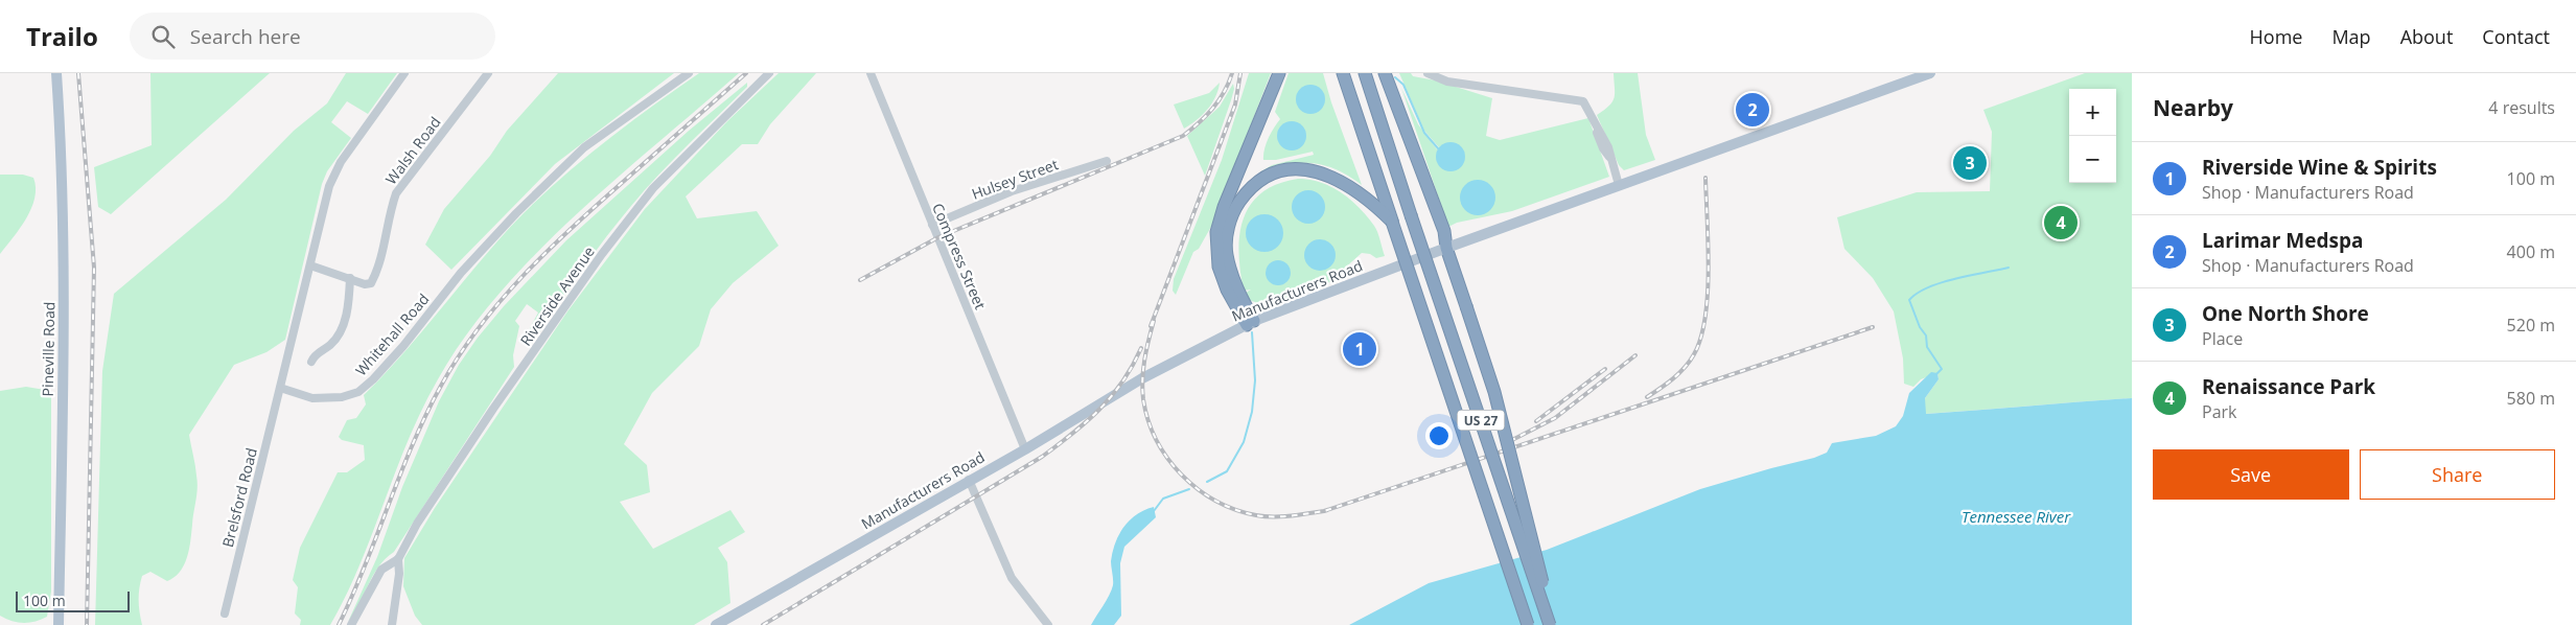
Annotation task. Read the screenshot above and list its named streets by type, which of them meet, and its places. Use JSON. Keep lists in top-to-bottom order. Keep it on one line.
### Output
{"streets":{"highway":["US 27"],"main road":["Manufacturers Road","Pineville Road"],"street":["Walsh Road","Hulsey Street","Compress Street","Riverside Avenue","Whitehall Road","Brelsford Road"]},"crossings":[["Hulsey Street","Compress Street"],["Compress Street","Manufacturers Road"],["Whitehall Road","Brelsford Road"]],"water":["Tennessee River"],"scale_bar":"100 m","page":{"header":"Trailo","search":"Search here","nav":["Home","Map","About","Contact"],"heading":["Nearby","4 results"],"map_buttons":["+","−"],"pins":["2","3","4","1"],"list":[{"mark":"1","name":"Riverside Wine & Spirits","note":"Shop · Manufacturers Road","value":"100 m"},{"mark":"2","name":"Larimar Medspa","note":"Shop · Manufacturers Road","value":"400 m"},{"mark":"3","name":"One North Shore","note":"Place","value":"520 m"},{"mark":"4","name":"Renaissance Park","note":"Park","value":"580 m"}],"buttons":["Save","Share"],"scale":"100 m"}}
